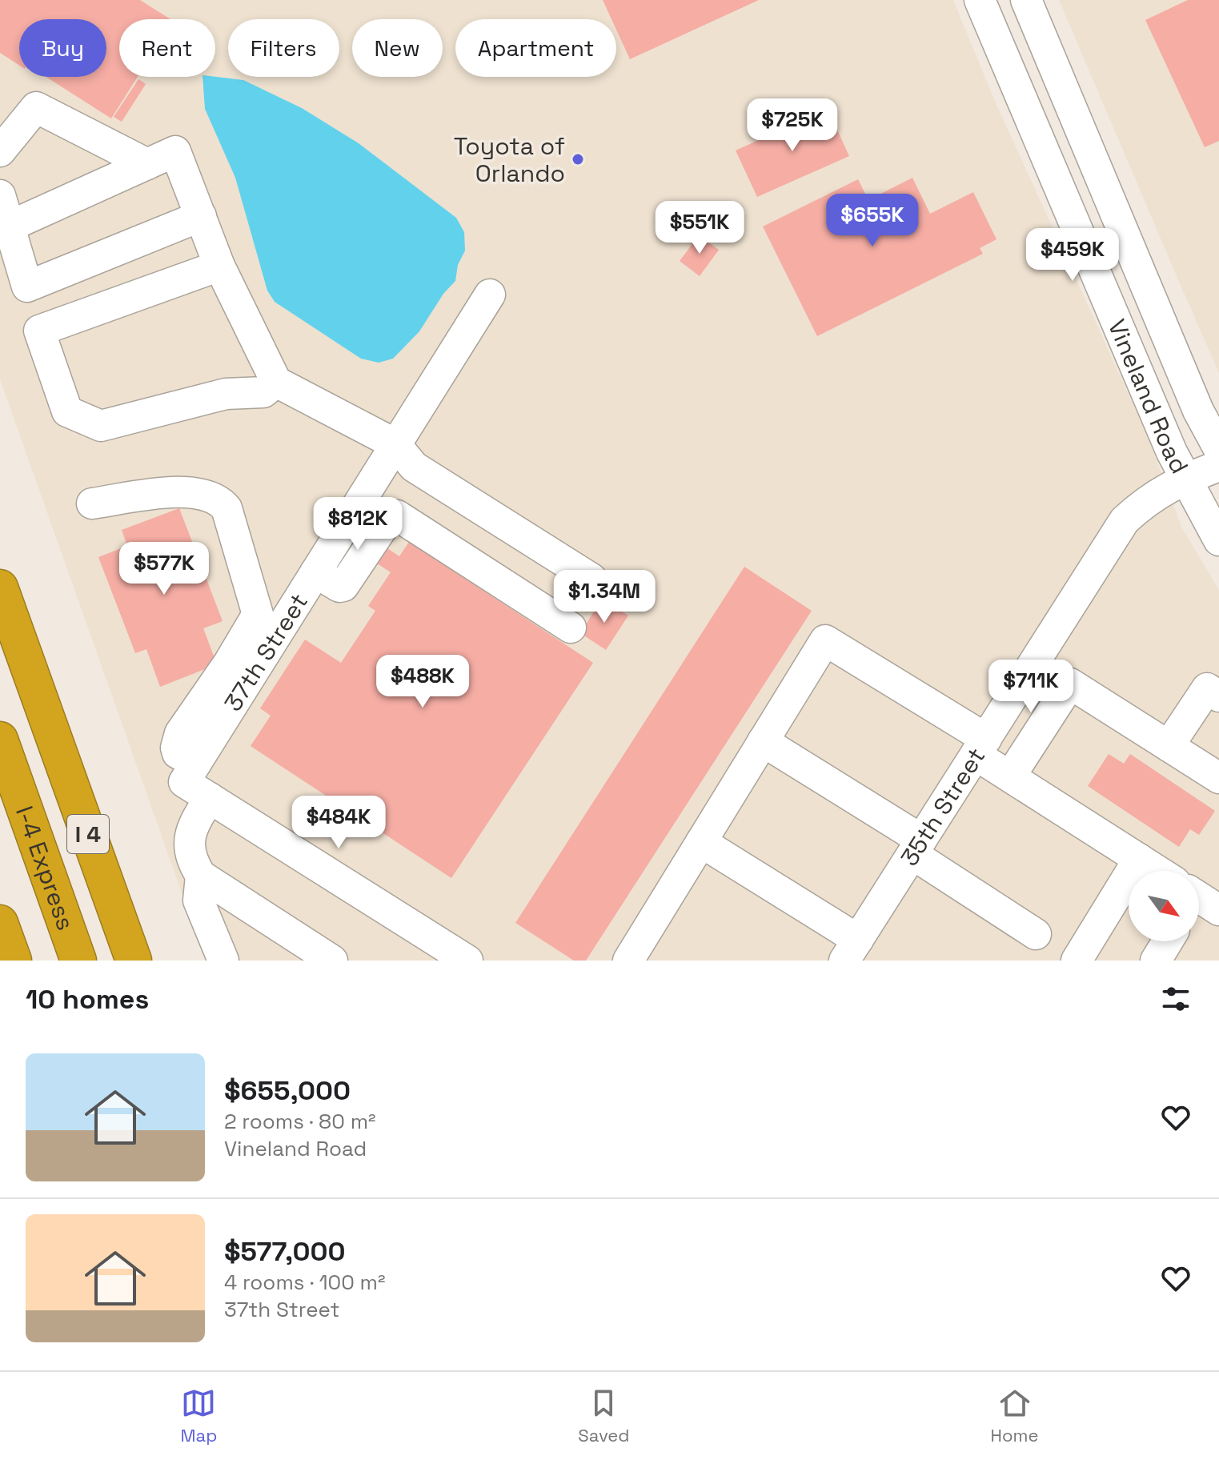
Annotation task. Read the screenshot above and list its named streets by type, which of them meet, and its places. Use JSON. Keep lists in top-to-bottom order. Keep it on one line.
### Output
{"streets":{"highway":["I 4","I-4 Express"],"street":["Vineland Road","37th Street","35th Street"]},"crossings":[["Vineland Road","35th Street"]],"places":["Toyota of Orlando"],"north":"bottom right","page":{"chip":["Buy","Rent","Filters","New","Apartment"],"price":["$725K","$655K","$551K","$459K","$812K","$577K","$1.34M","$488K","$711K","$484K"],"heading":"10 homes","list":[{"name":"$655,000","note":"2 rooms · 80 m² · Vineland Road"},{"name":"$577,000","note":"4 rooms · 100 m² · 37th Street"}],"tabs":["Map","Saved","Home"]}}
